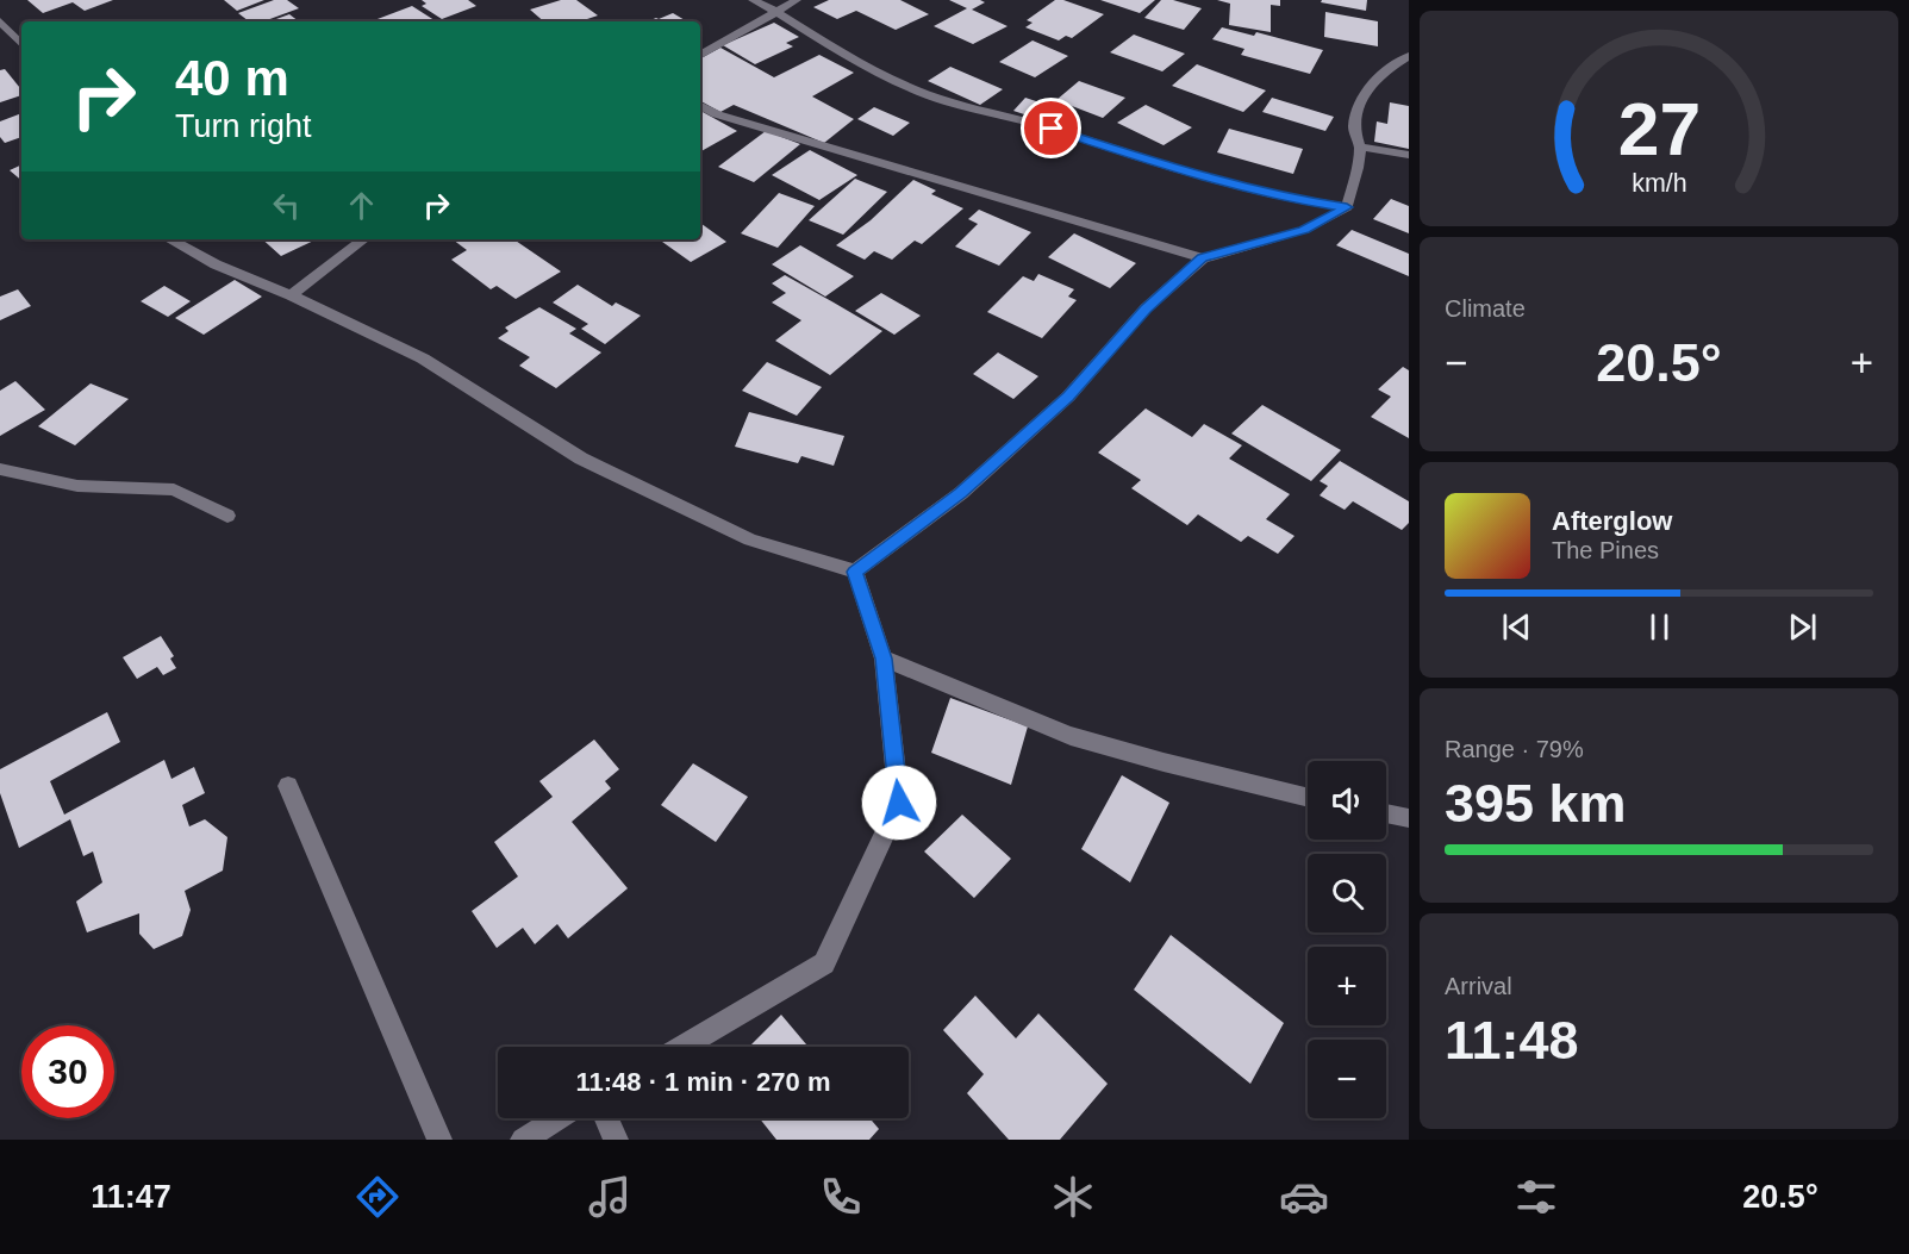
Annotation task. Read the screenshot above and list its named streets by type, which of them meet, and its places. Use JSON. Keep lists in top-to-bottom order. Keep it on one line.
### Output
{"page":{"turn":["40 m","Turn right"],"tile":["Climate",["Range · 79%","395 km"],["Arrival","11:48"]],"heat":["−","20.5°","+"],"song":["Afterglow","The Pines"],"map_buttons":["+","−"],"limit":"30","trip":"11:48 · 1 min · 270 m","tabs":["11:47","20.5°"],"gauge":["27","km/h"]}}
